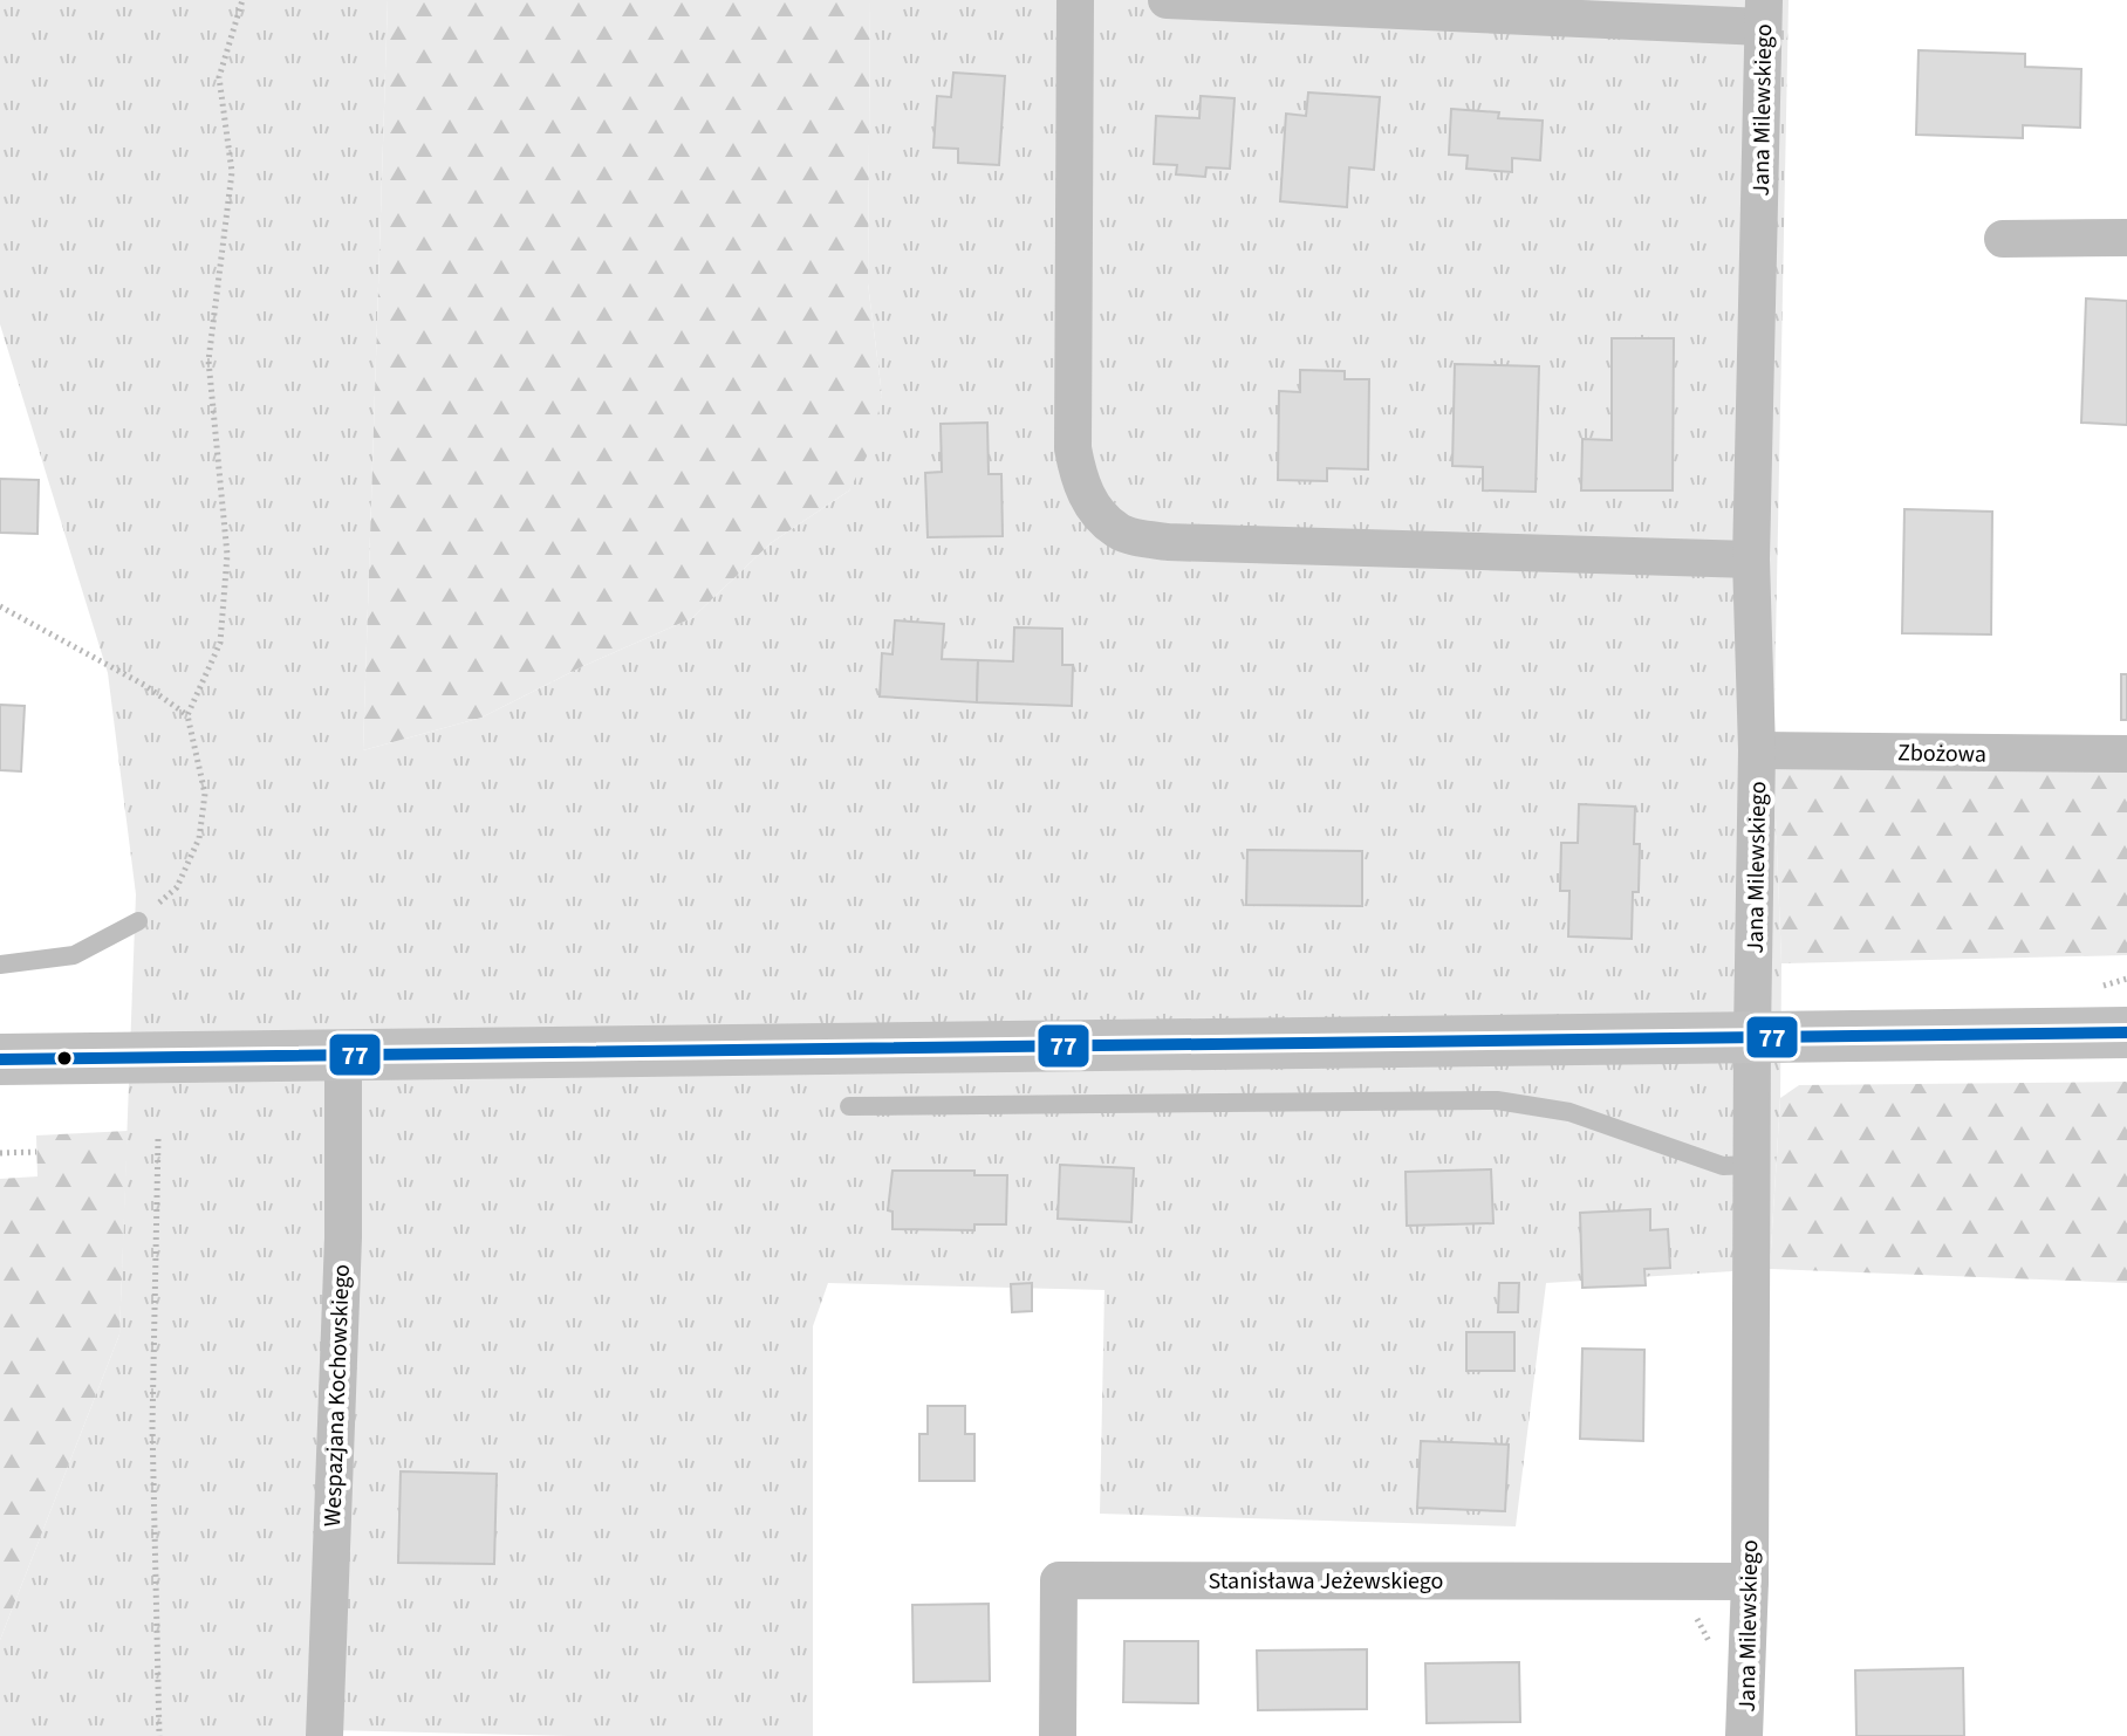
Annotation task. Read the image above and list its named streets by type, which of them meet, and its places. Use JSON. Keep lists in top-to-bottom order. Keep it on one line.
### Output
{"streets":{"street":["Jana Milewskiego","Zbożowa","Wespazjana Kochowskiego","Stanisława Jeżewskiego"]},"crossings":[["Jana Milewskiego","Zbożowa"],["Jana Milewskiego","Stanisława Jeżewskiego"]],"lines":["transit line 77"]}
